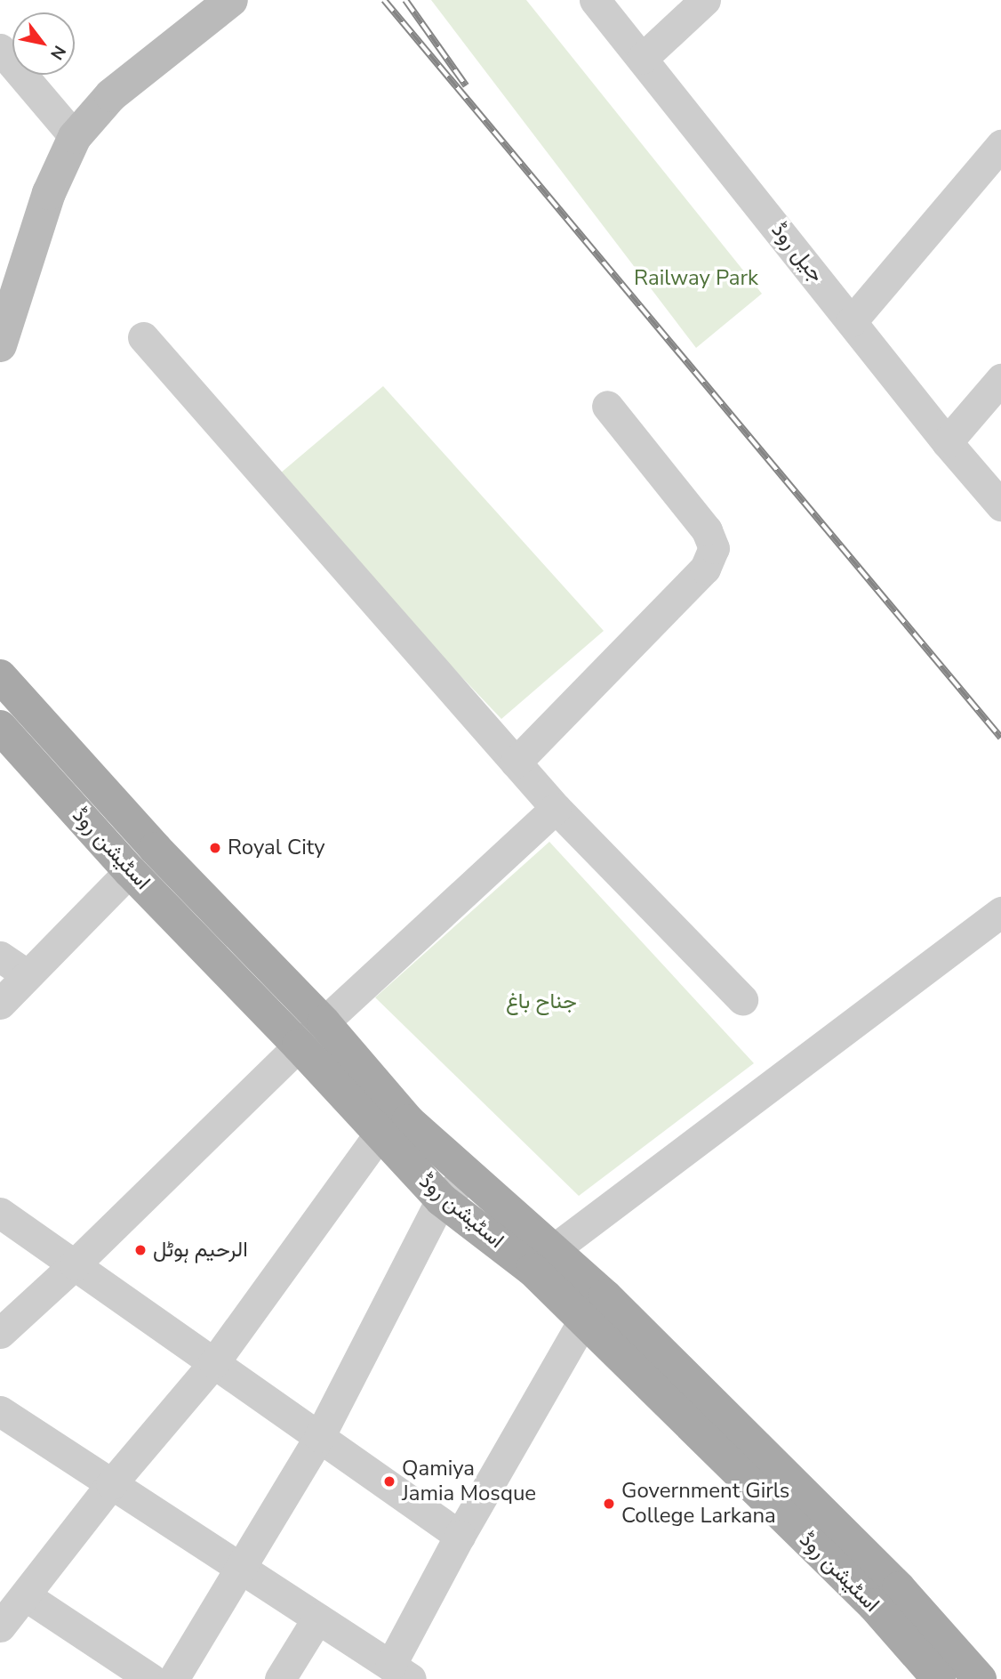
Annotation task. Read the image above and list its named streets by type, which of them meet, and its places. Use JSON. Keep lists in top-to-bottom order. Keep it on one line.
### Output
{"streets":{"main road":["اسٹیشن روڈ"],"street":["جیل روڈ"]},"parks":["Railway Park","جناح باغ"],"places":["Royal City","الرحیم ہوٹل","Qamiya Jamia Mosque","Government Girls College Larkana"],"north":"bottom right"}
